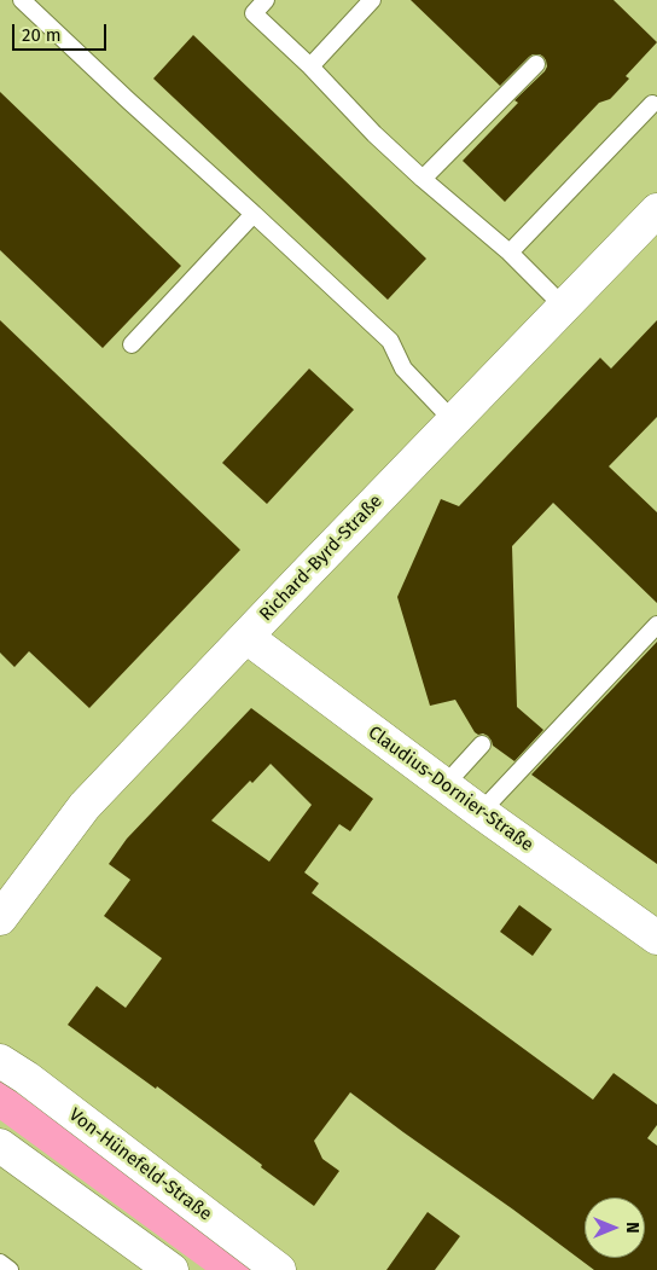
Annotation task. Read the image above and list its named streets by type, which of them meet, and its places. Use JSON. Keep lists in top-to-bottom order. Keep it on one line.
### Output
{"streets":{"street":["Richard-Byrd-Straße","Claudius-Dornier-Straße","Von-Hünefeld-Straße"]},"crossings":[["Richard-Byrd-Straße","Claudius-Dornier-Straße"]],"scale_bar":"20 m","north":"right"}
